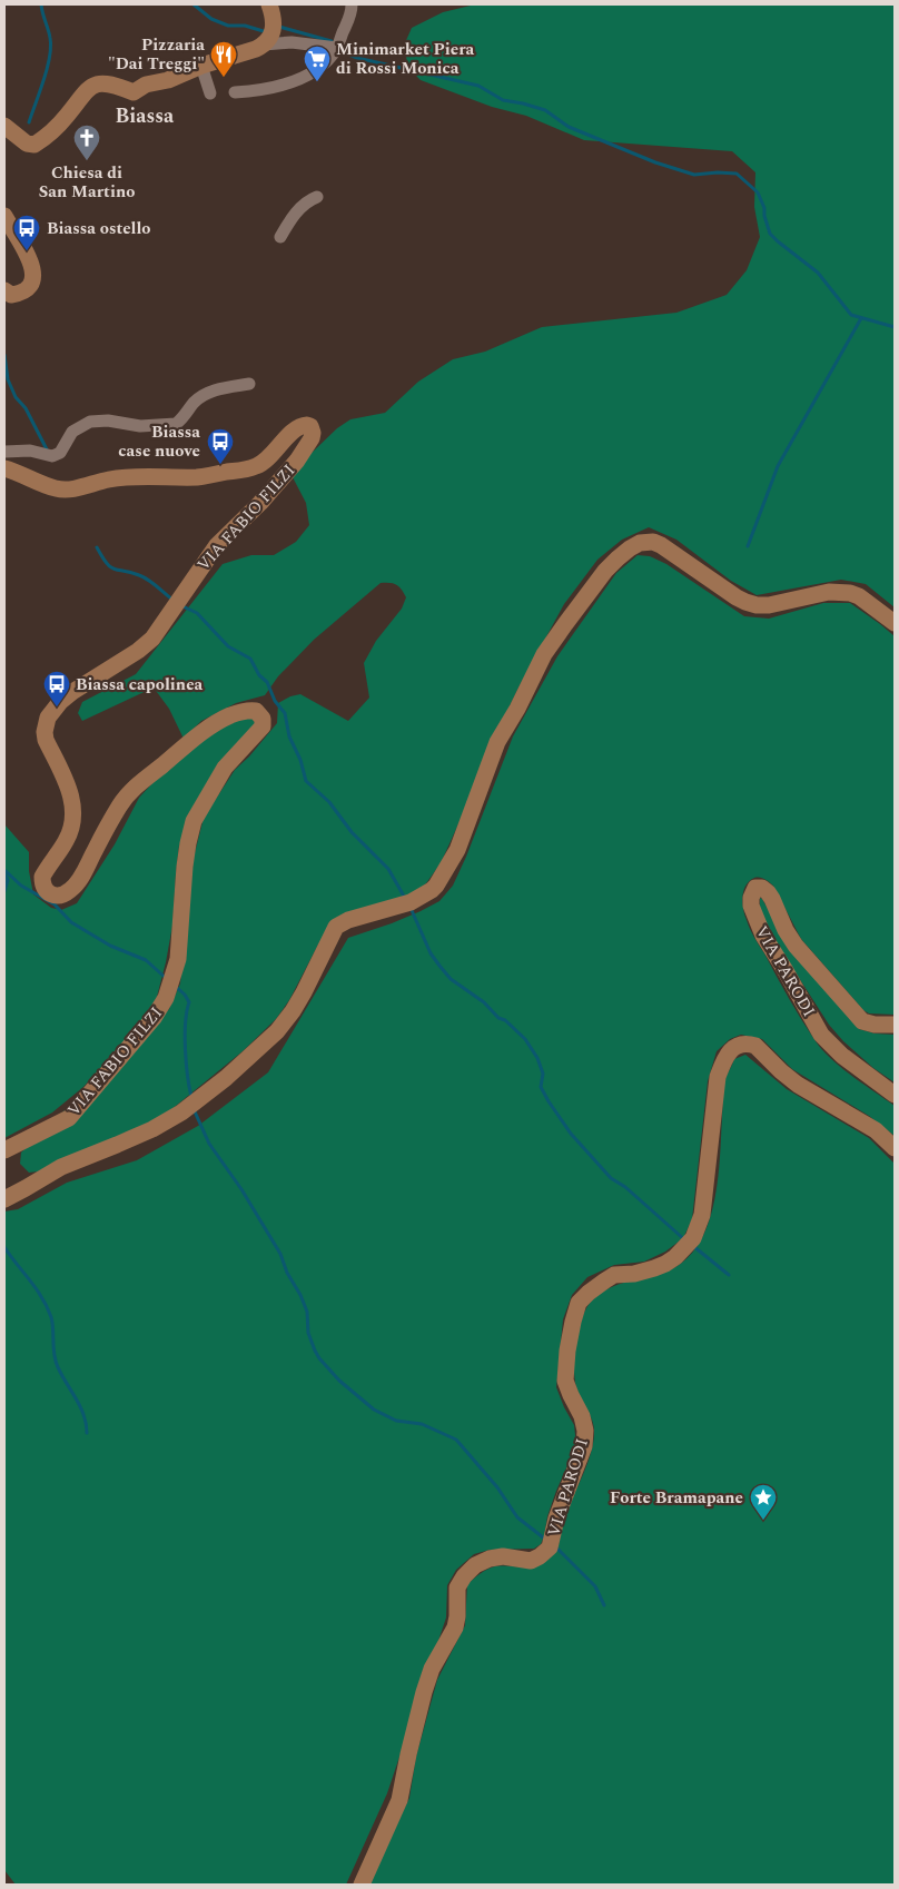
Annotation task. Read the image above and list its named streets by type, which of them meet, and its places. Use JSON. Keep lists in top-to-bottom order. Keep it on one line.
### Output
{"streets":{"street":["VIA FABIO FILZI","VIA PARODI"]},"districts":["Biassa"],"places":{"restaurant":["Pizzaria \"Dai Treggi\""],"supermarket":["Minimarket Piera di Rossi Monica"],"church":["Chiesa di San Martino"],"bus stop":["Biassa ostello","Biassa case nuove","Biassa capolinea"],"place":["Forte Bramapane"]}}
